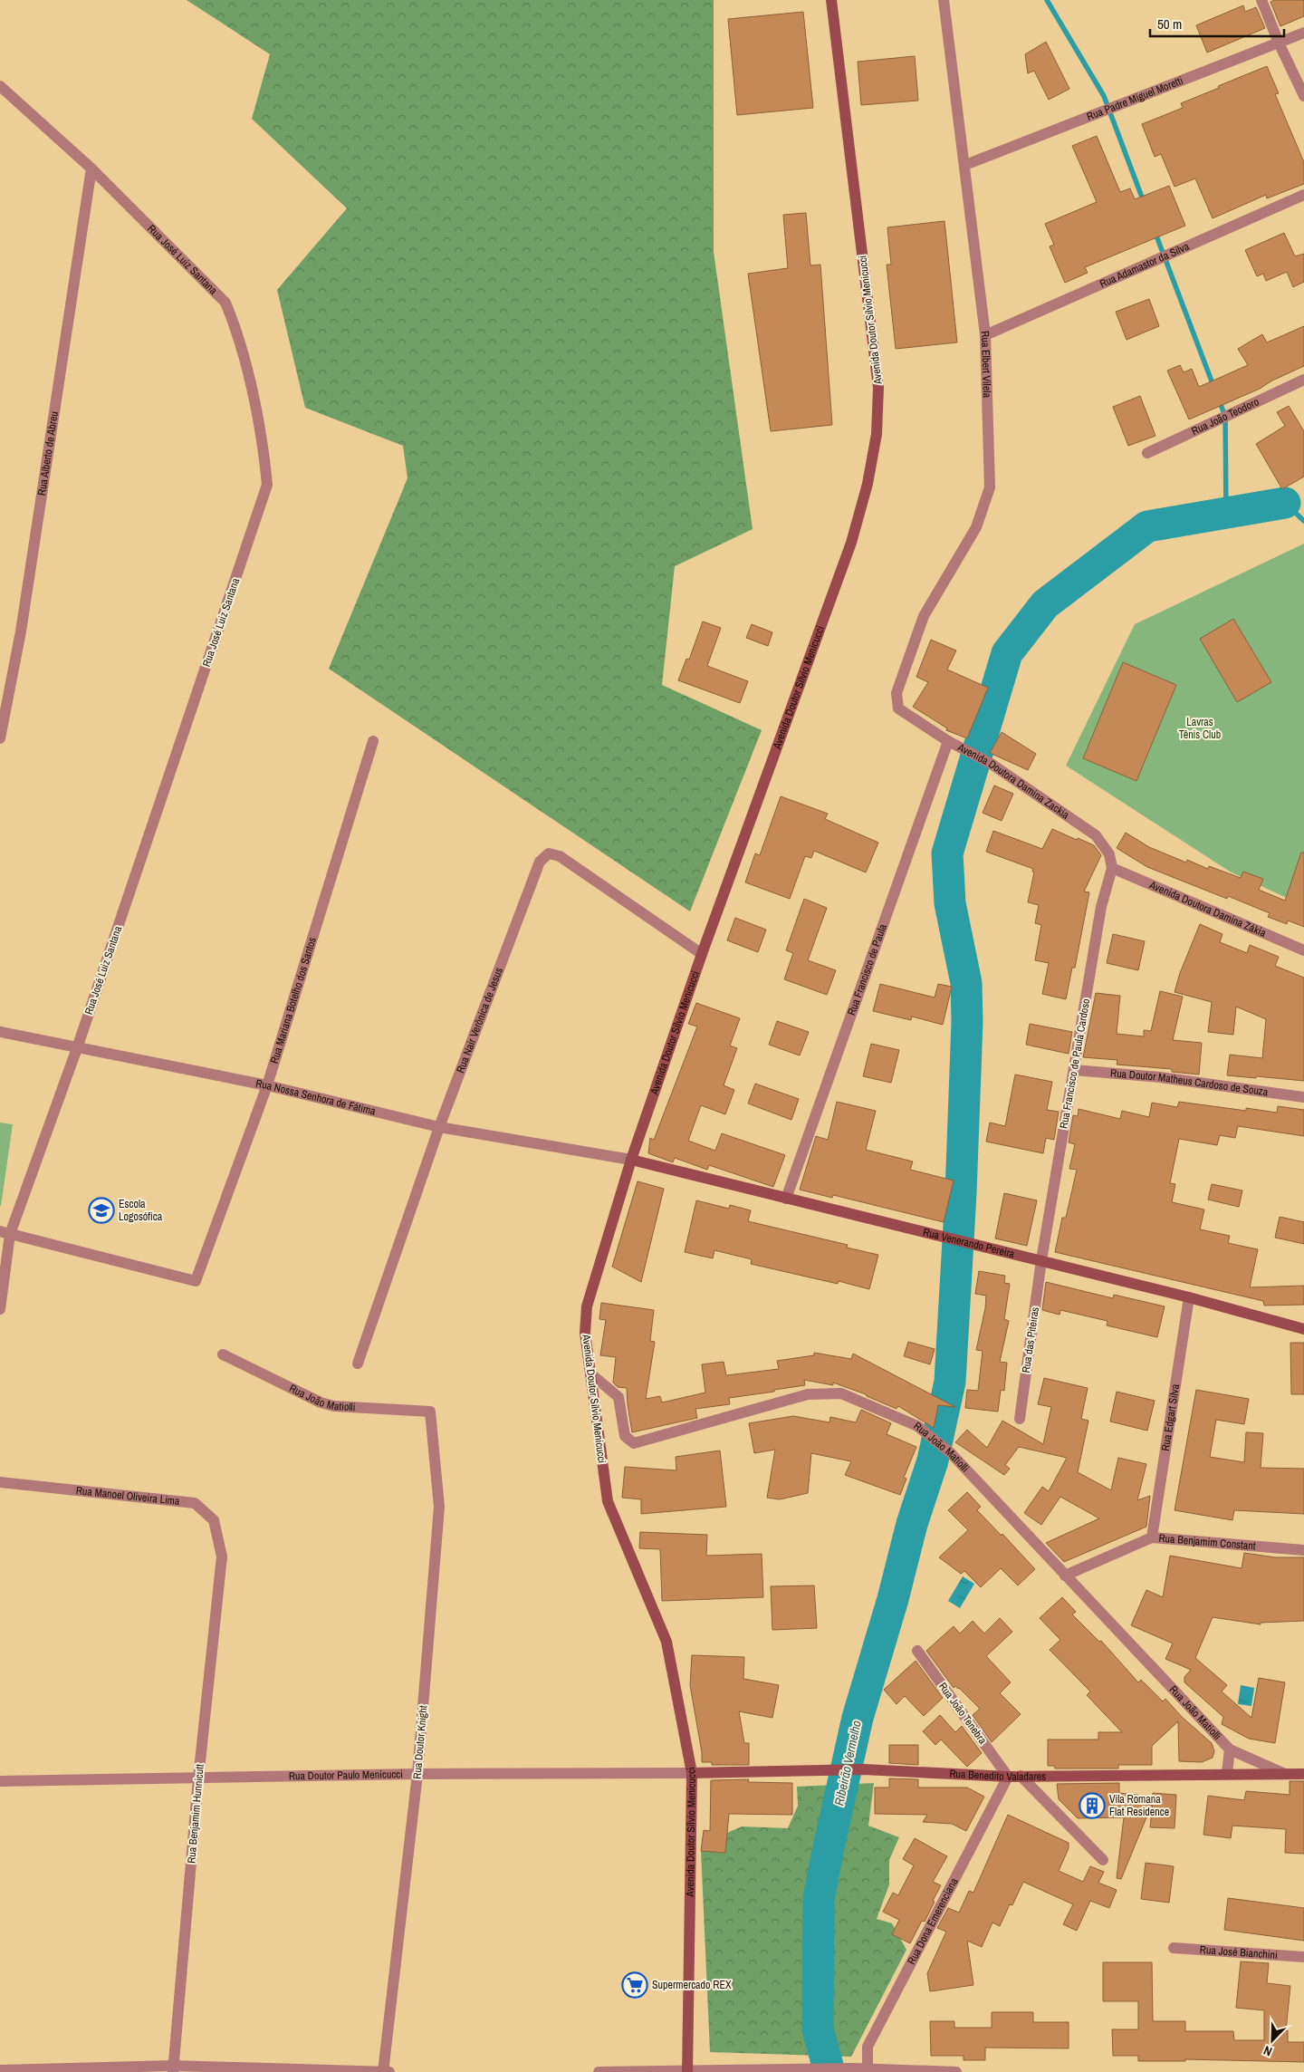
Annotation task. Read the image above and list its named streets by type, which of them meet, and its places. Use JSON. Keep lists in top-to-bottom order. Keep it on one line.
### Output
{"streets":{"main road":["Avenida Doutor Sílvio Menicucci","Rua Venerando Pereira","Rua Benedito Valadares"],"street":["Rua Padre Miguel Moretti","Rua José Luiz Santana","Rua Adamastor da Silva","Rua Elbert Vilela","Rua João Teodoro","Rua Alberto de Abreu","Avenida Doutora Damina Zackia","Avenida Doutora Damina Zákia","Rua Francisco de Paula","Rua Mariana Botelho dos Santos","Rua Nair Verônica de Jesus","Rua Francisco de Paula Cardoso","Rua Doutor Matheus Cardoso de Souza","Rua Nossa Senhora de Fátima","Rua das Piteiras","Rua João Matiolli","Rua Edgart Silva","Rua Manoel Oliveira Lima","Rua Benjamim Constant","Rua João Tenebra","Rua Doutor Knight","Rua Doutor Paulo Menicucci","Rua Benjamim Hunnicutt","Rua Dona Emerenciana","Rua José Bianchini"]},"crossings":[["Rua Padre Miguel Moretti","Rua Elbert Vilela"],["Rua José Luiz Santana","Rua Alberto de Abreu"],["Rua José Luiz Santana","Rua Mariana Botelho dos Santos"],["Rua José Luiz Santana","Rua Nossa Senhora de Fátima"],["Rua Adamastor da Silva","Rua Elbert Vilela"],["Avenida Doutor Sílvio Menicucci","Rua Nair Verônica de Jesus"],["Avenida Doutor Sílvio Menicucci","Rua Nossa Senhora de Fátima"],["Avenida Doutor Sílvio Menicucci","Rua Venerando Pereira"],["Avenida Doutor Sílvio Menicucci","Rua João Matiolli"],["Avenida Doutor Sílvio Menicucci","Rua Benedito Valadares"],["Avenida Doutor Sílvio Menicucci","Rua Doutor Paulo Menicucci"],["Rua Elbert Vilela","Avenida Doutora Damina Zackia"],["Avenida Doutora Damina Zackia","Avenida Doutora Damina Zákia"],["Avenida Doutora Damina Zackia","Rua Francisco de Paula"],["Avenida Doutora Damina Zackia","Rua Francisco de Paula Cardoso"],["Avenida Doutora Damina Zákia","Rua Francisco de Paula Cardoso"],["Rua Francisco de Paula","Rua Venerando Pereira"],["Rua Mariana Botelho dos Santos","Rua Nossa Senhora de Fátima"],["Rua Nair Verônica de Jesus","Rua Nossa Senhora de Fátima"],["Rua Francisco de Paula Cardoso","Rua Doutor Matheus Cardoso de Souza"],["Rua Francisco de Paula Cardoso","Rua Venerando Pereira"],["Rua Francisco de Paula Cardoso","Rua das Piteiras"],["Rua Nossa Senhora de Fátima","Rua Venerando Pereira"],["Rua Venerando Pereira","Rua das Piteiras"],["Rua Venerando Pereira","Rua Edgart Silva"],["Rua João Matiolli","Rua Benjamim Constant"],["Rua João Matiolli","Rua Doutor Knight"],["Rua João Matiolli","Rua Benedito Valadares"],["Rua Edgart Silva","Rua Benjamim Constant"],["Rua Manoel Oliveira Lima","Rua Benjamim Hunnicutt"],["Rua João Tenebra","Rua Benedito Valadares"],["Rua João Tenebra","Rua Dona Emerenciana"],["Rua Doutor Knight","Rua Doutor Paulo Menicucci"],["Rua Benedito Valadares","Rua Doutor Paulo Menicucci"],["Rua Benedito Valadares","Rua Dona Emerenciana"],["Rua Doutor Paulo Menicucci","Rua Benjamim Hunnicutt"]],"water":["Ribeirão Vermelho"],"parks":["Lavras Tênis Club"],"places":{"school or university":["Escola Logosófica"],"building":["Vila Romana Flat Residence"],"supermarket":["Supermercado REX"]},"scale_bar":"50 m","north":"bottom left"}
